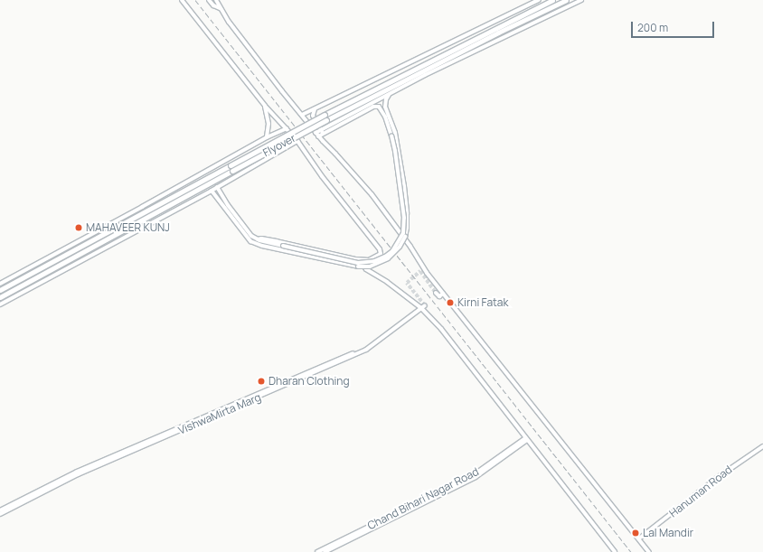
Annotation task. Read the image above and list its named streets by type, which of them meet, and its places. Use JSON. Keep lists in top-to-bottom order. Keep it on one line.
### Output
{"streets":{"highway":["Flyover"],"street":["VishwaMirta Marg","Hanuman Road","Chand Bihari Nagar Road"]},"places":["MAHAVEER KUNJ","Kirni Fatak","Dharan Clothing","Lal Mandir"],"scale_bar":"200 m"}
